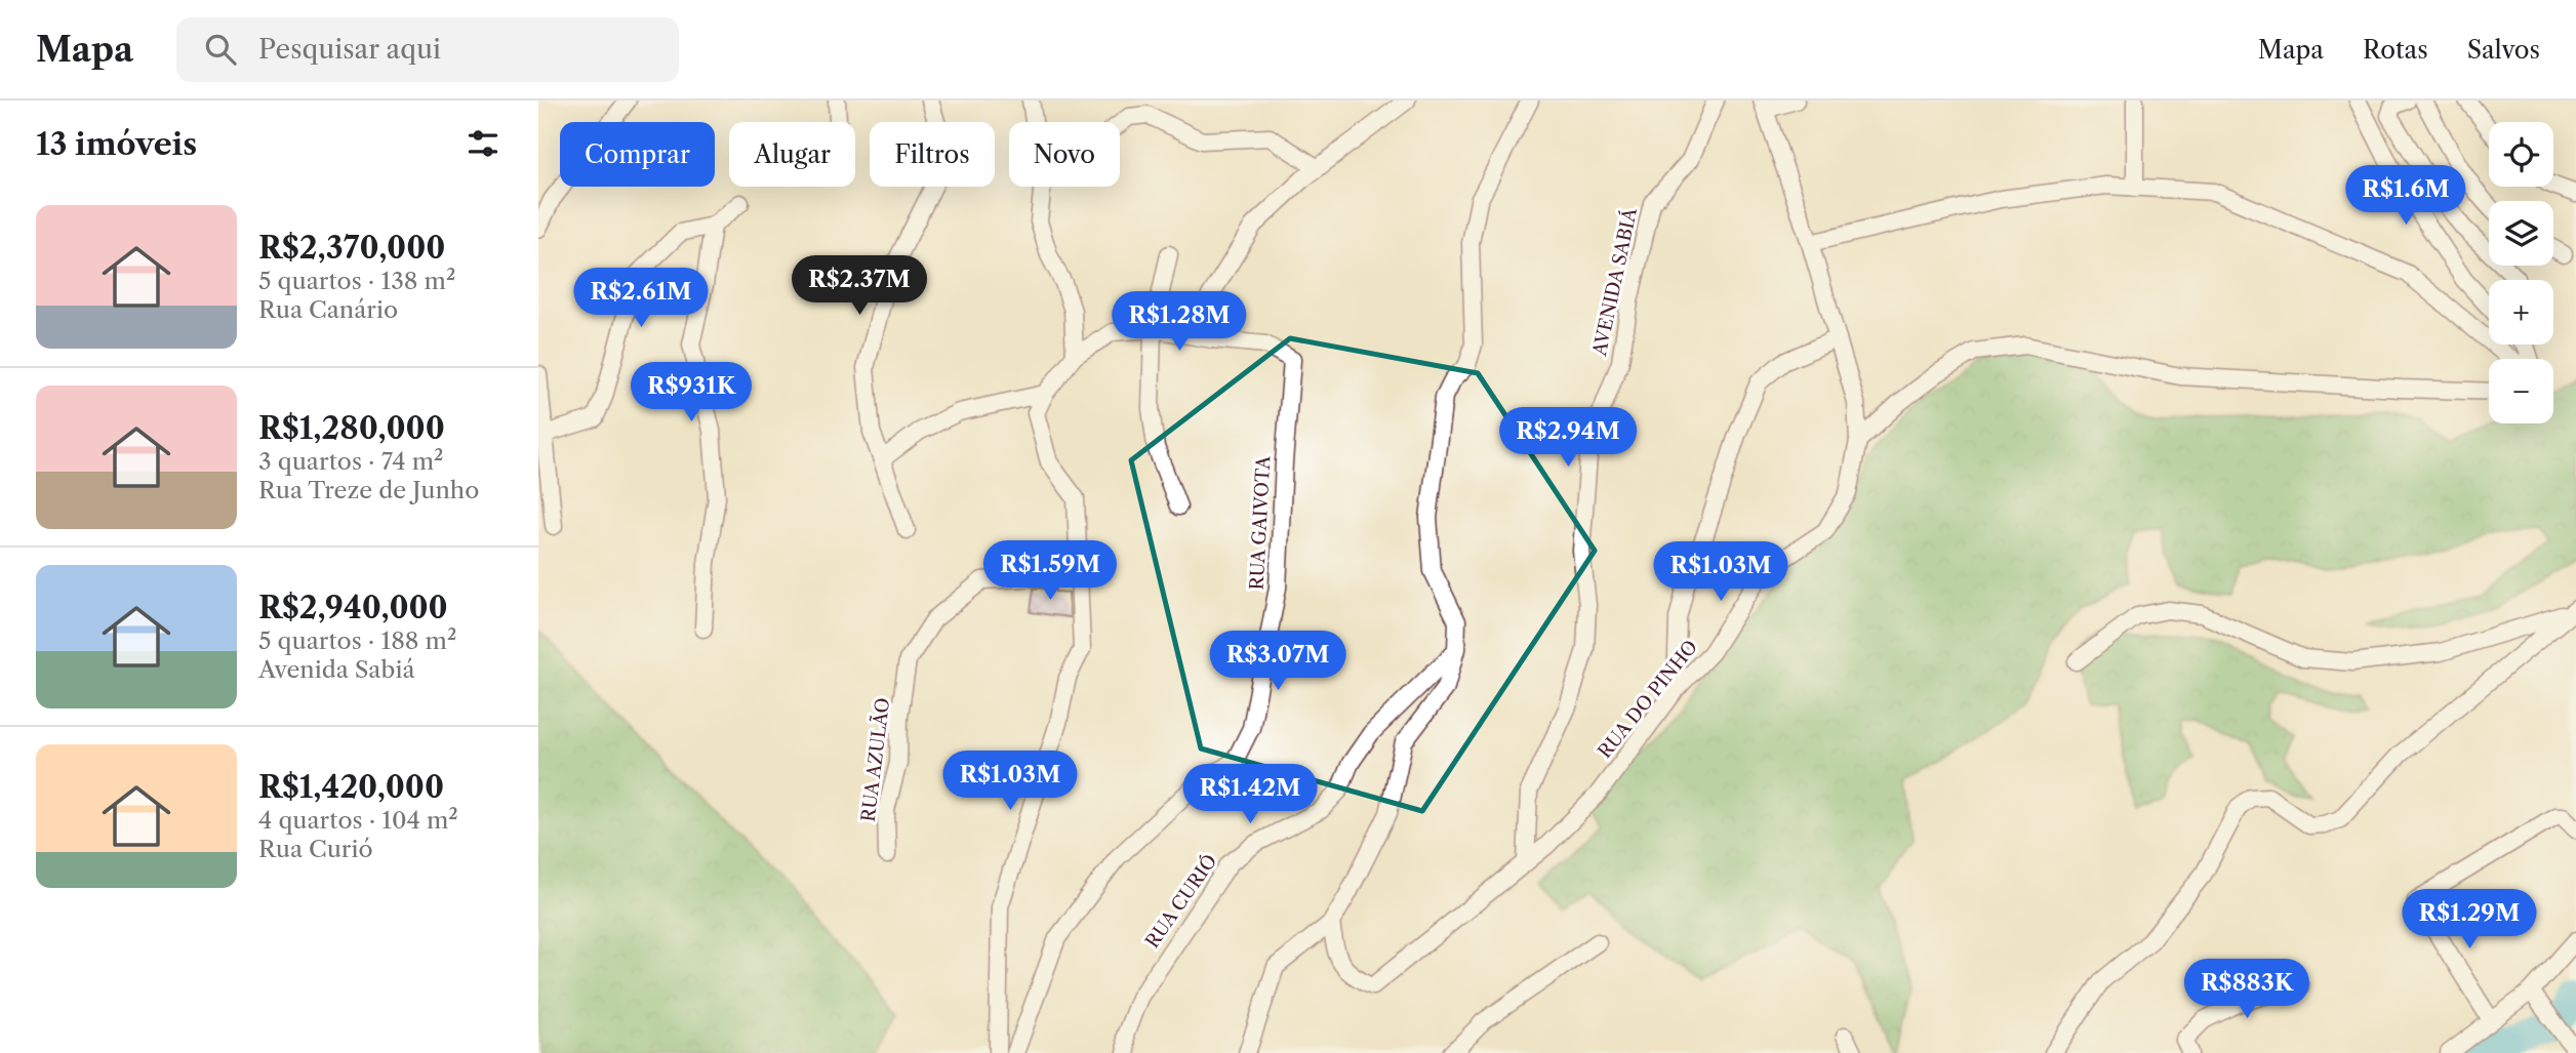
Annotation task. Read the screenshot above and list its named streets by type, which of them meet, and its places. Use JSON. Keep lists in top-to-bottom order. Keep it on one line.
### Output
{"streets":{"street":["AVENIDA SABIÁ","RUA GAIVOTA","RUA DO PINHO","RUA AZULÃO","RUA CURIÓ"]},"crossings":[["AVENIDA SABIÁ","RUA DO PINHO"]],"page":{"header":"Mapa","search":"Pesquisar aqui","nav":["Mapa","Rotas","Salvos"],"heading":"13 imóveis","map_buttons":["+","−"],"chip":["Comprar","Alugar","Filtros","Novo"],"price":["R$1.6M","R$2.37M","R$2.61M","R$1.28M","R$931K","R$2.94M","R$1.59M","R$1.03M","R$3.07M","R$1.03M","R$1.42M","R$1.29M","R$883K"],"list":[{"name":"R$2,370,000","note":"5 quartos · 138 m² · Rua Canário"},{"name":"R$1,280,000","note":"3 quartos · 74 m² · Rua Treze de Junho"},{"name":"R$2,940,000","note":"5 quartos · 188 m² · Avenida Sabiá"},{"name":"R$1,420,000","note":"4 quartos · 104 m² · Rua Curió"}]}}
